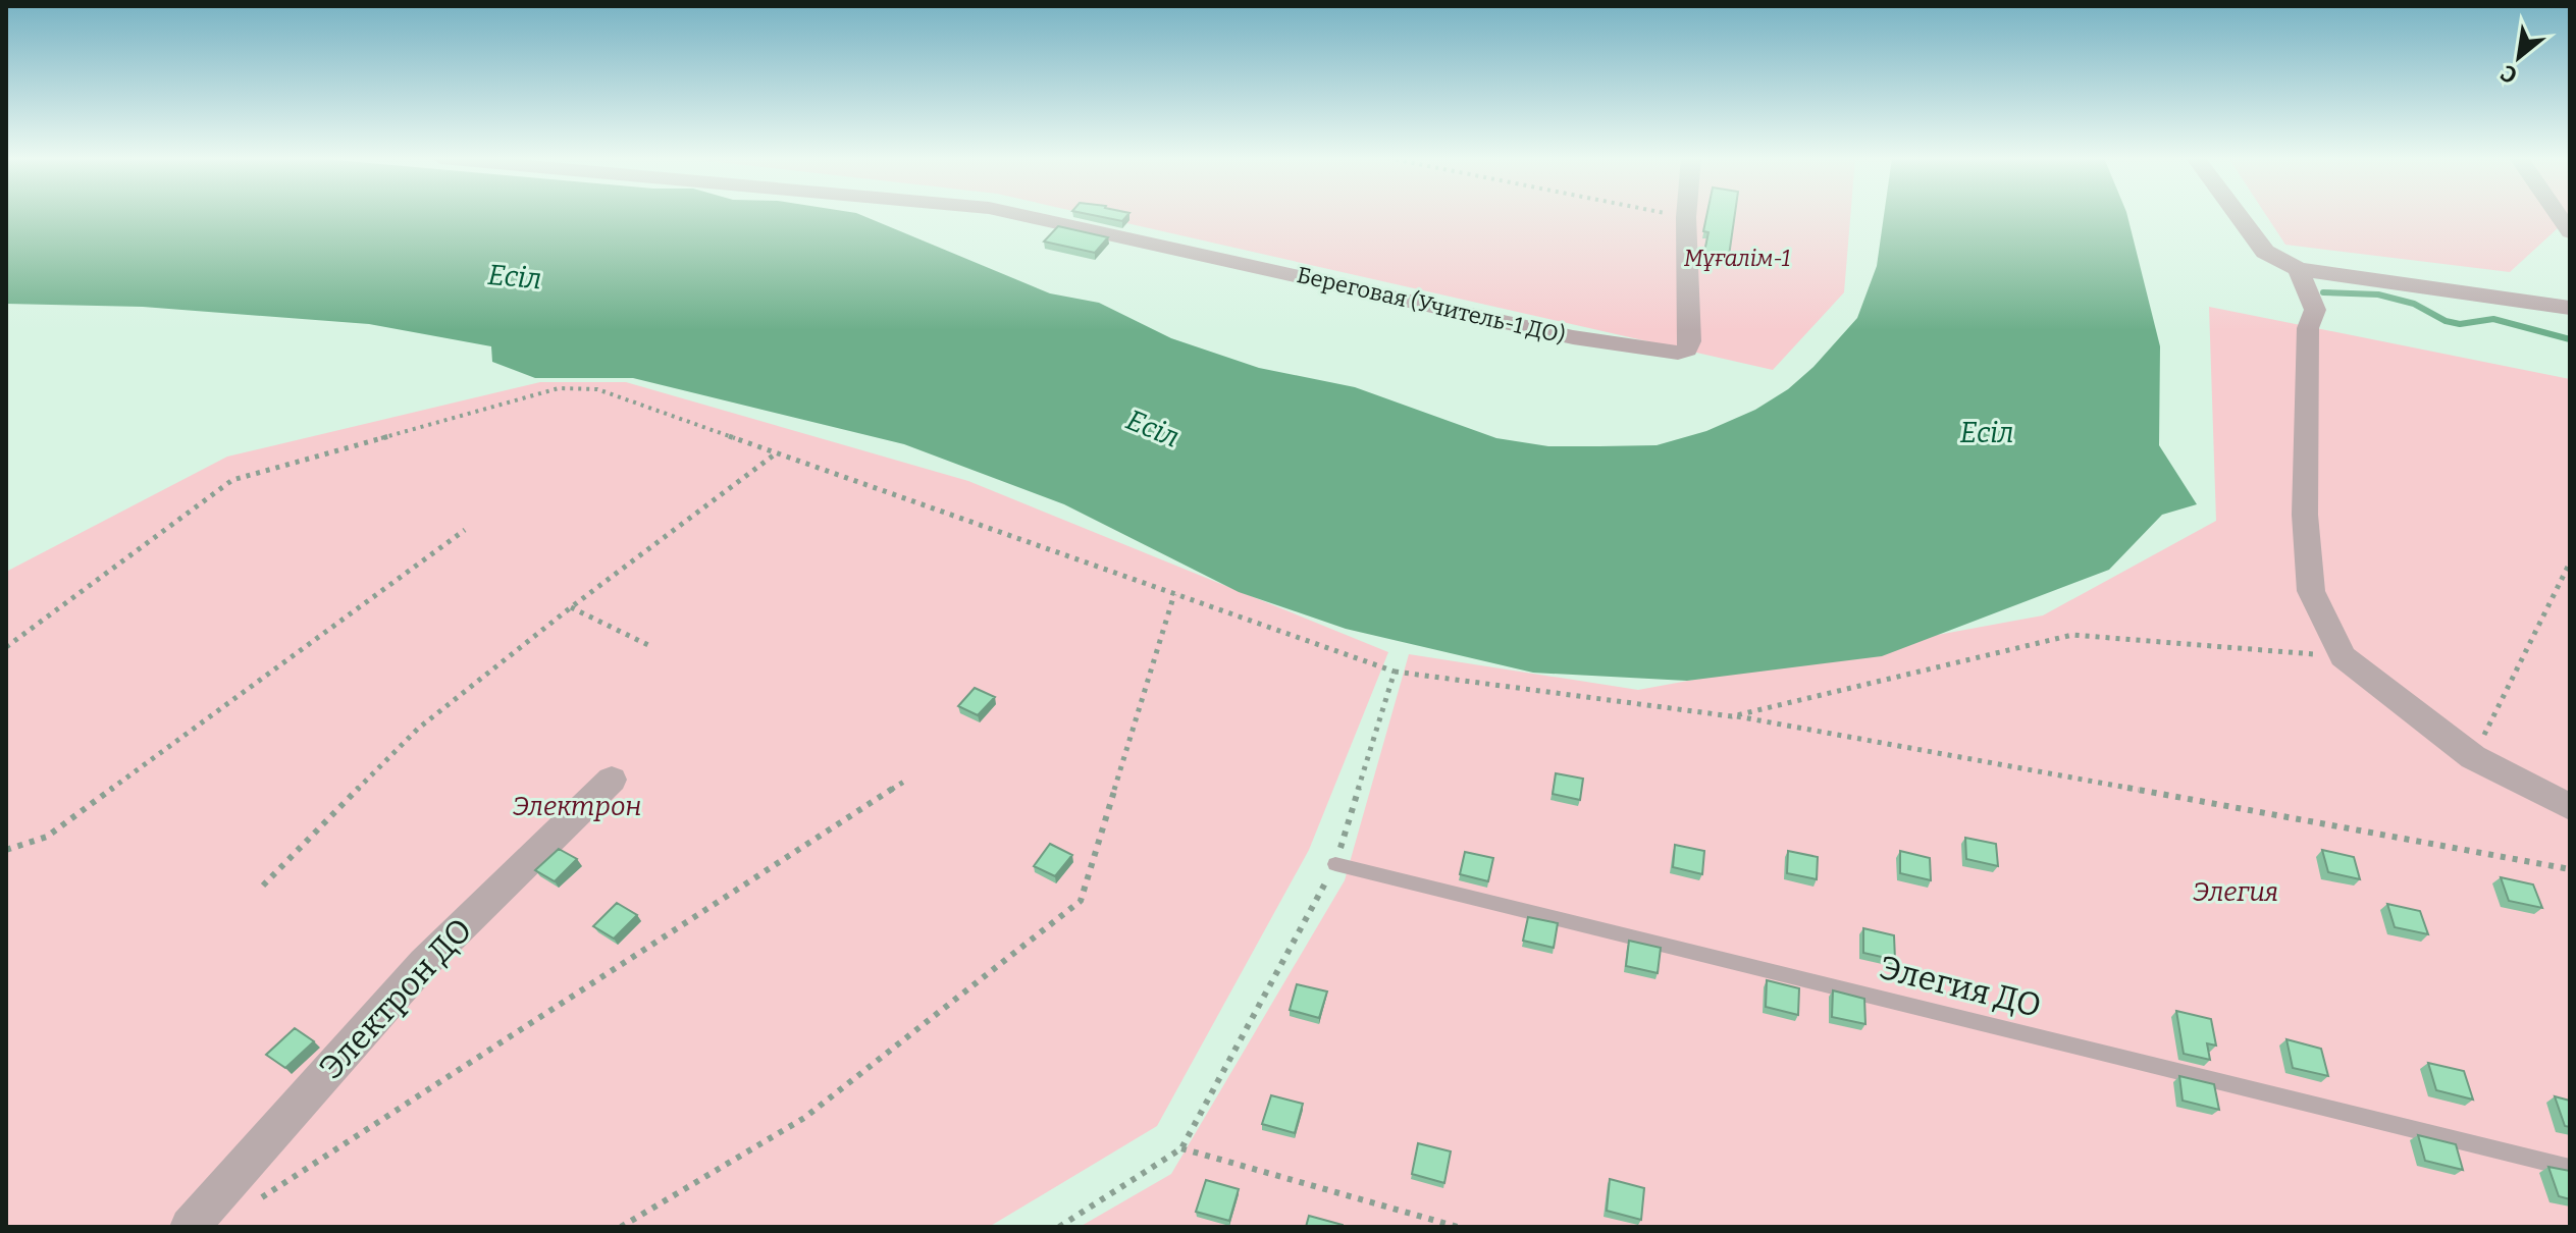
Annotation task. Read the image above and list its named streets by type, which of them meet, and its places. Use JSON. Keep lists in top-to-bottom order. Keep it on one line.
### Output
{"streets":{"street":["Береговая (Учитель-1 ДО)","Электрон ДО"],"lane":["Элегия ДО"]},"water":["Есіл"],"parks":["Мұғалім-1","Электрон","Элегия"],"north":"bottom left"}
